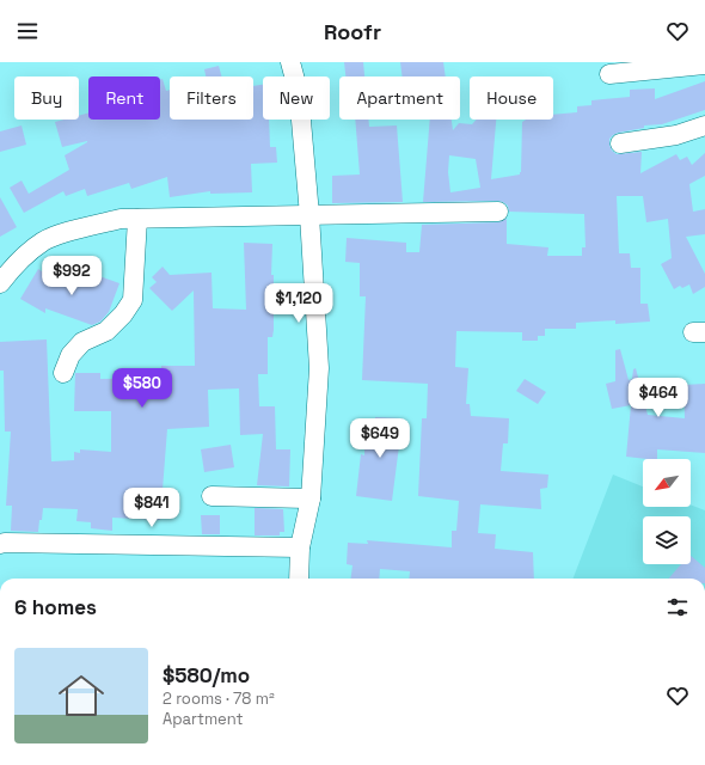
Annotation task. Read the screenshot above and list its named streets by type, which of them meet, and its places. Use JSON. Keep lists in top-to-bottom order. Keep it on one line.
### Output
{"north":"bottom left","page":{"header":"Roofr","chip":["Buy","Rent","Filters","New","Apartment","House"],"price":["$992","$1,120","$580","$464","$649","$841"],"heading":"6 homes","list":[{"name":"$580/mo","note":"2 rooms · 78 m² · Apartment"}]}}
